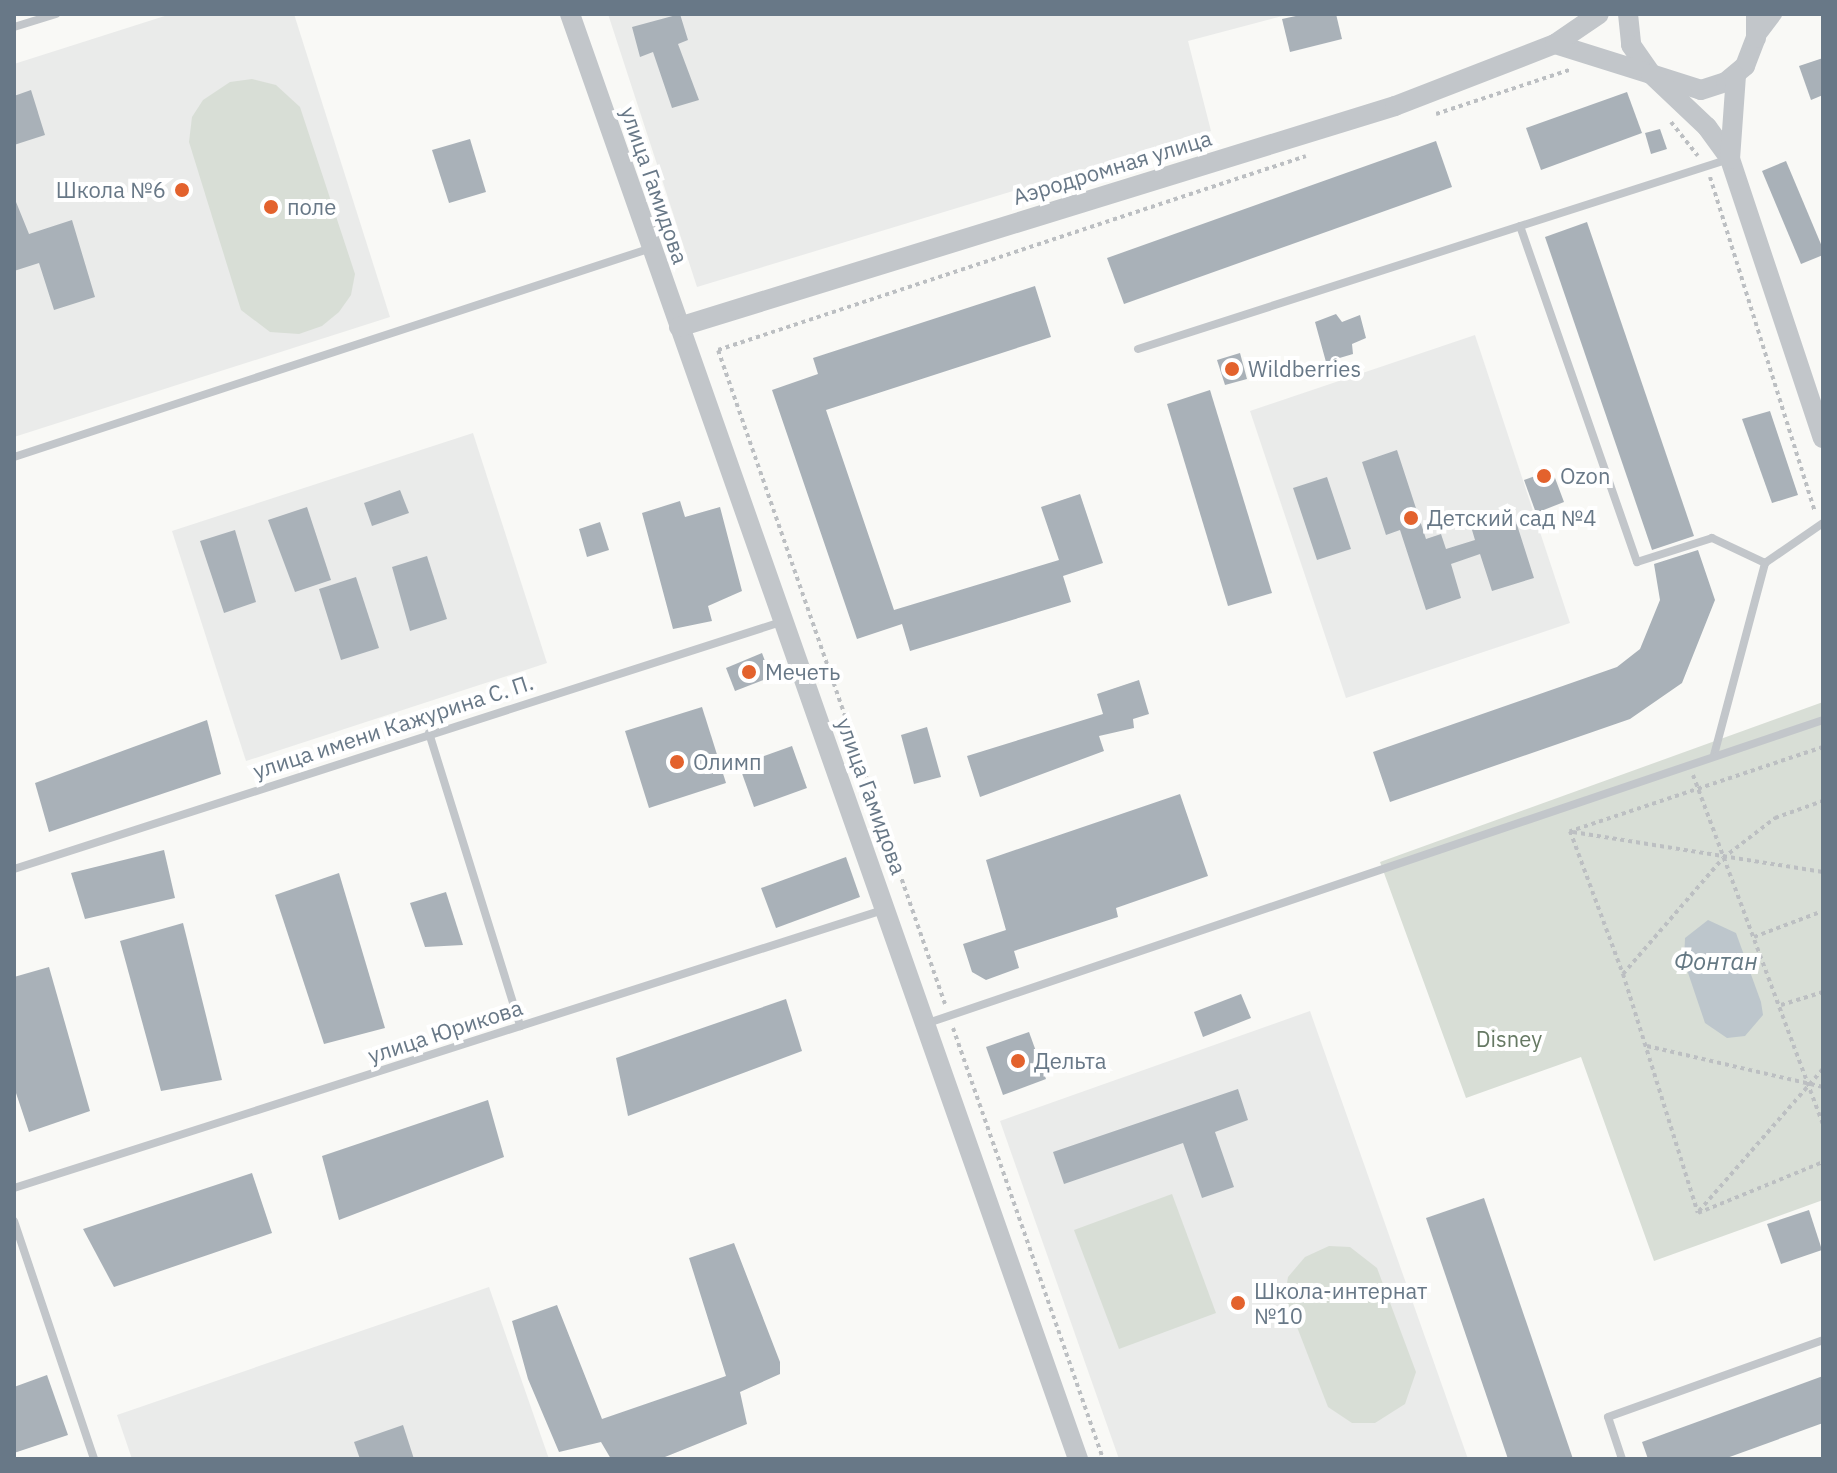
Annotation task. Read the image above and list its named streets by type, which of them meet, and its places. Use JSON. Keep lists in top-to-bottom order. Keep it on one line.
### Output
{"streets":{"street":["Аэродромная улица","улица Гамидова"],"lane":["улица имени Кажурина С. П.","улица Юрикова"]},"crossings":[["Аэродромная улица","улица Гамидова"],["улица Гамидова","улица имени Кажурина С. П."],["улица Гамидова","улица Юрикова"]],"water":["Фонтан"],"parks":["Disney"],"places":["Школа №6","поле","Wildberries","Ozon","Детский сад №4","Мечеть","Олимп","Дельта","Школа-интернат №10"]}
